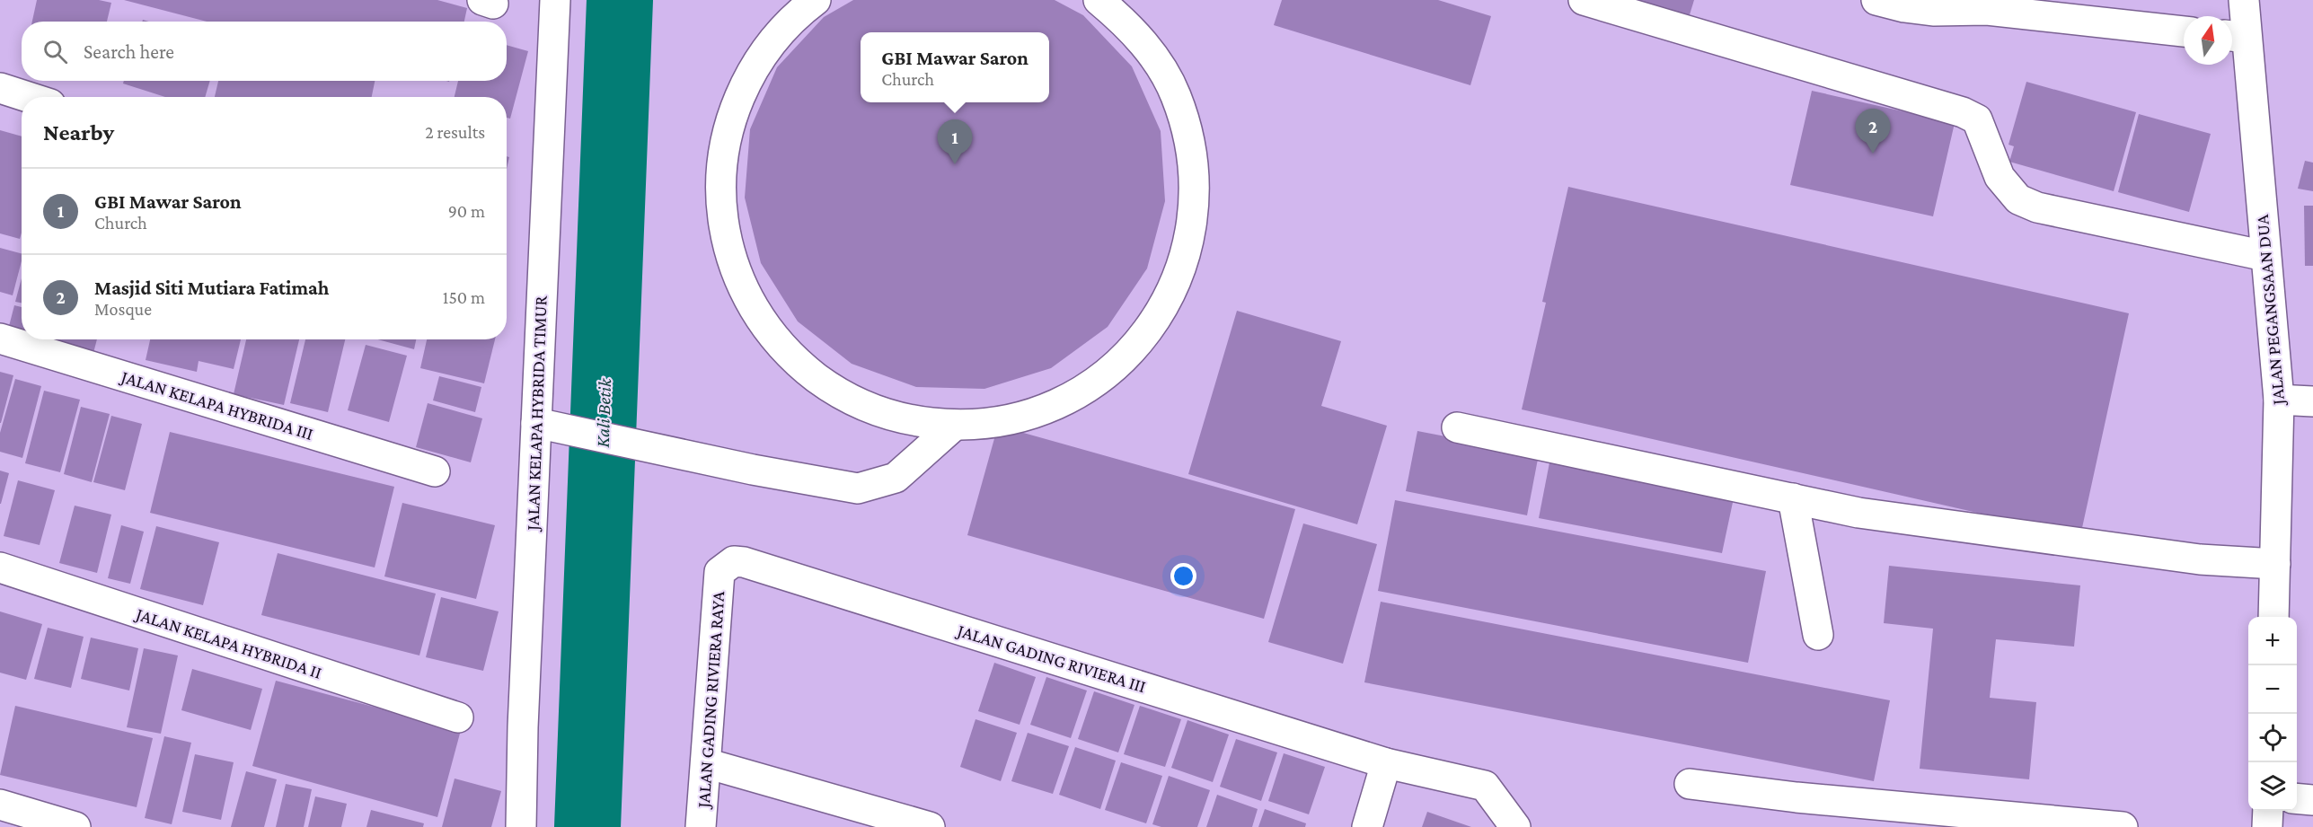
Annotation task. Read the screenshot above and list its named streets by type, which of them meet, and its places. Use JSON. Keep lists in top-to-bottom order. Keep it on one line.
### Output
{"streets":{"street":["JALAN PEGANGSAAN DUA","JALAN KELAPA HYBRIDA III","JALAN KELAPA HYBRIDA TIMUR","JALAN KELAPA HYBRIDA II","JALAN GADING RIVIERA III","JALAN GADING RIVIERA RAYA"]},"crossings":[["JALAN GADING RIVIERA III","JALAN GADING RIVIERA RAYA"]],"water":["Kali Betik"],"north":"top","page":{"search":"Search here","popup":["GBI Mawar Saron","Church"],"heading":["Nearby","2 results"],"pins":["2","1"],"list":[{"mark":"1","name":"GBI Mawar Saron","note":"Church","value":"90 m"},{"mark":"2","name":"Masjid Siti Mutiara Fatimah","note":"Mosque","value":"150 m"}],"map_buttons":["+","−"]}}
